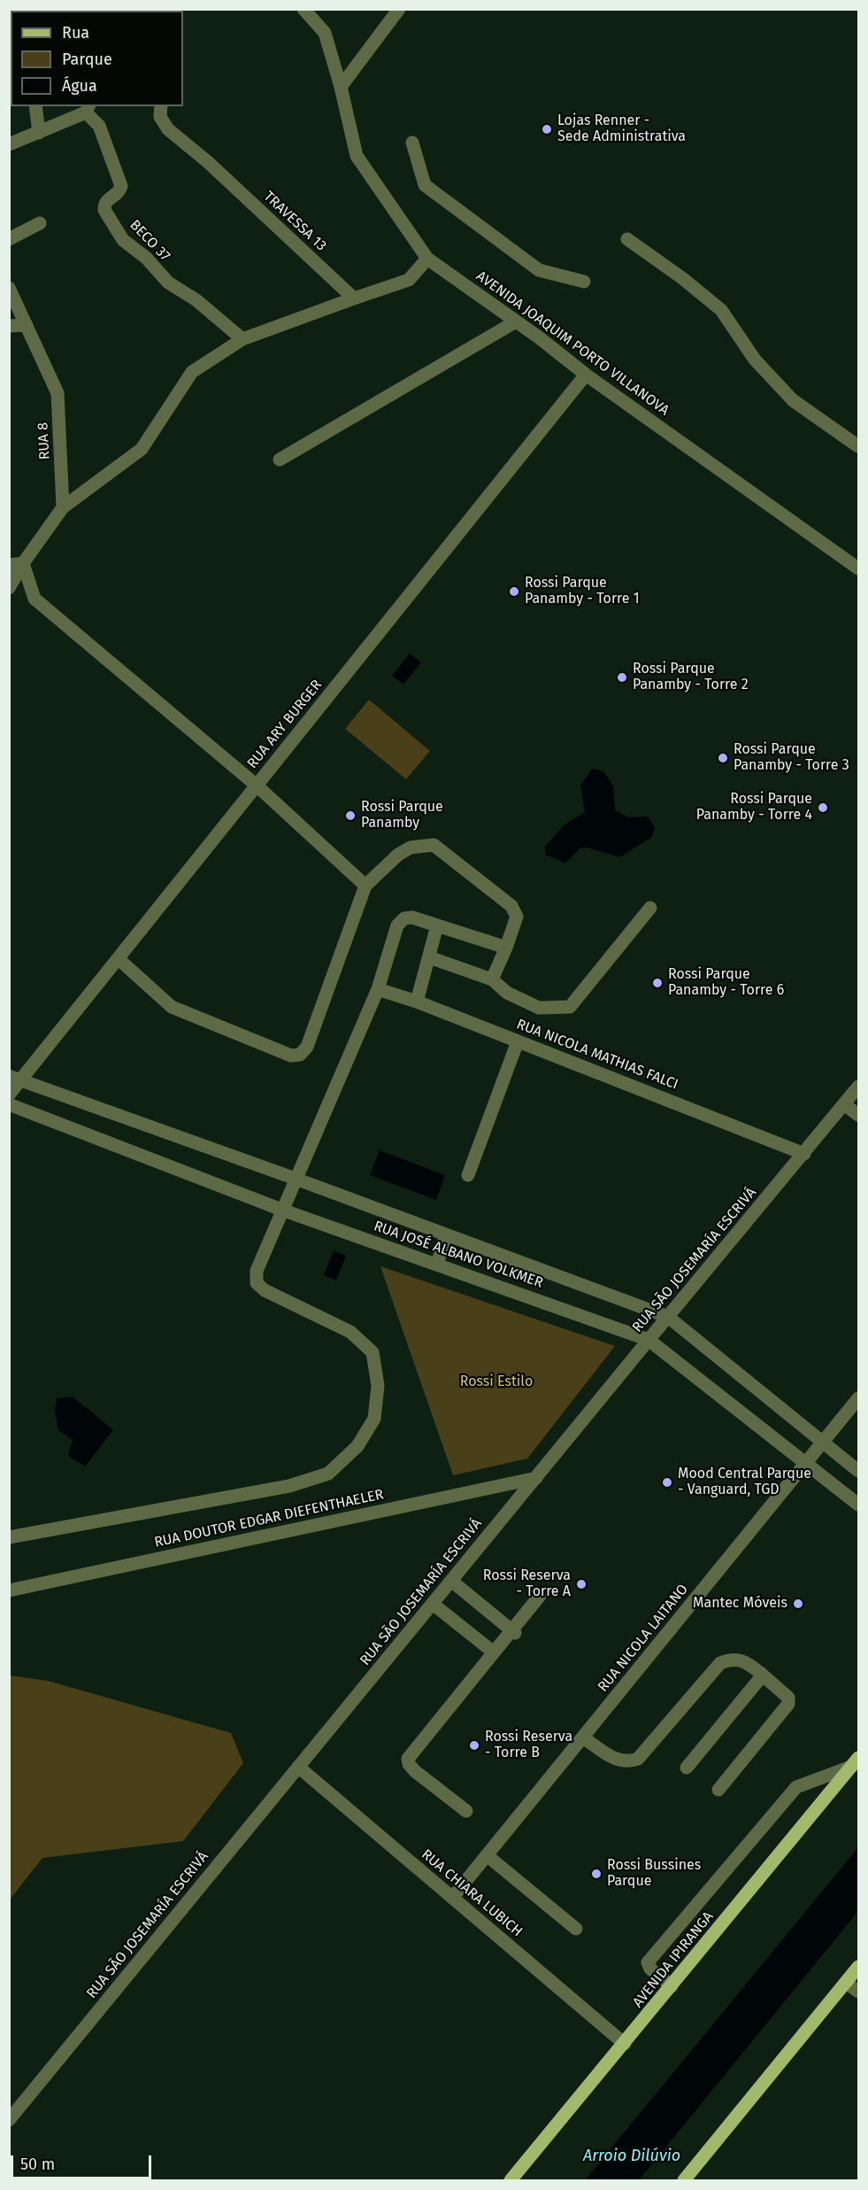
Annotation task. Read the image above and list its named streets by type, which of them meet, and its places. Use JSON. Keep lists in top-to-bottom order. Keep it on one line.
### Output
{"streets":{"main road":["AVENIDA IPIRANGA"],"street":["TRAVESSA 13","BECO 37","AVENIDA JOAQUIM PORTO VILLANOVA","RUA 8","RUA ARY BURGER","RUA NICOLA MATHIAS FALCI","RUA JOSÉ ALBANO VOLKMER","RUA SÃO JOSEMARÍA ESCRIVÁ","RUA DOUTOR EDGAR DIEFENTHAELER","RUA NICOLA LAITANO","RUA CHIARA LUBICH"]},"crossings":[["AVENIDA JOAQUIM PORTO VILLANOVA","RUA ARY BURGER"],["RUA ARY BURGER","RUA JOSÉ ALBANO VOLKMER"],["RUA NICOLA MATHIAS FALCI","RUA SÃO JOSEMARÍA ESCRIVÁ"],["RUA JOSÉ ALBANO VOLKMER","RUA SÃO JOSEMARÍA ESCRIVÁ"],["RUA JOSÉ ALBANO VOLKMER","RUA NICOLA LAITANO"],["RUA SÃO JOSEMARÍA ESCRIVÁ","RUA DOUTOR EDGAR DIEFENTHAELER"],["RUA SÃO JOSEMARÍA ESCRIVÁ","RUA CHIARA LUBICH"],["RUA NICOLA LAITANO","RUA CHIARA LUBICH"],["RUA CHIARA LUBICH","AVENIDA IPIRANGA"]],"water":["Arroio Dilúvio"],"parks":["Rossi Estilo"],"places":["Lojas Renner - Sede Administrativa","Rossi Parque Panamby - Torre 1","Rossi Parque Panamby - Torre 2","Rossi Parque Panamby - Torre 3","Rossi Parque Panamby - Torre 4","Rossi Parque Panamby","Rossi Parque Panamby - Torre 6","Mood Central Parque - Vanguard, TGD","Rossi Reserva - Torre A","Mantec Móveis","Rossi Reserva - Torre B","Rossi Bussines Parque"],"legend":["Rua","Parque","Água"],"scale_bar":"50 m"}
